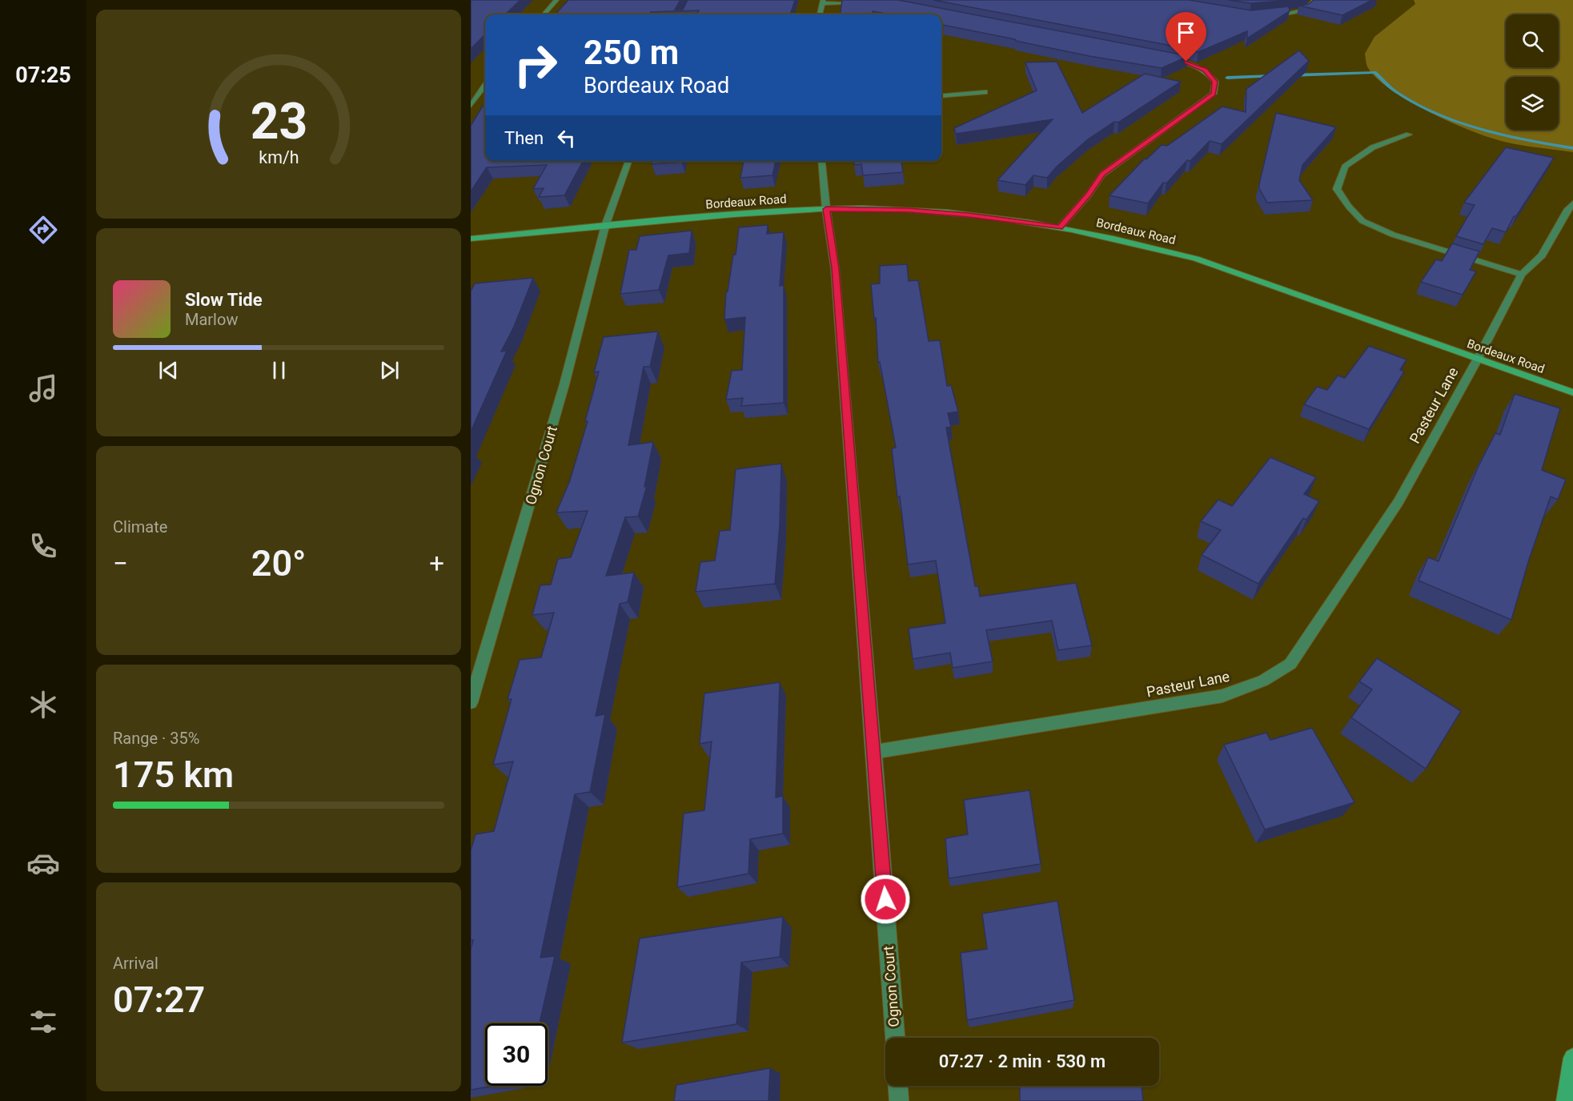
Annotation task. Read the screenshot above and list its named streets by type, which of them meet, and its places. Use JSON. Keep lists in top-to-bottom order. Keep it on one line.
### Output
{"streets":{"street":["Bordeaux Road","Pasteur Lane","Ognon Court"]},"crossings":[["Bordeaux Road","Pasteur Lane"],["Bordeaux Road","Ognon Court"],["Pasteur Lane","Ognon Court"]],"page":{"tabs":"07:25","turn":["250 m","Bordeaux Road"],"then":"Then","song":["Slow Tide","Marlow"],"tile":["Climate",["Range · 35%","175 km"],["Arrival","07:27"]],"heat":["−","20°","+"],"limit":"30","trip":"07:27 · 2 min · 530 m","gauge":["23","km/h"]}}
